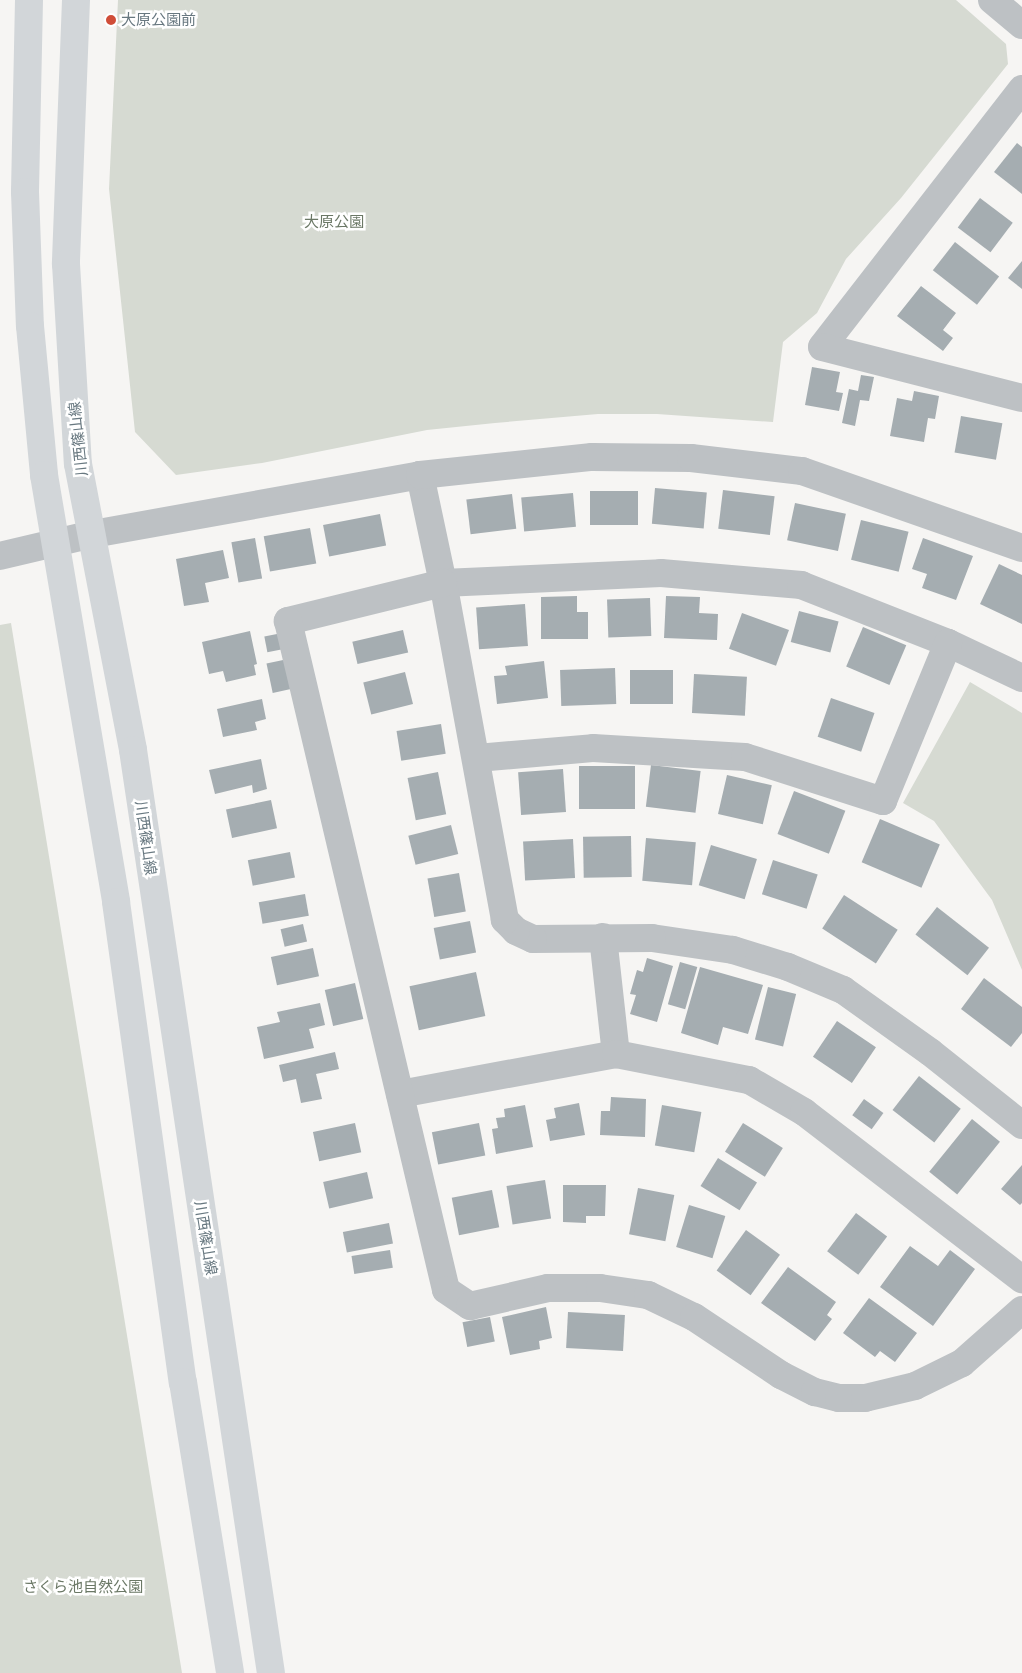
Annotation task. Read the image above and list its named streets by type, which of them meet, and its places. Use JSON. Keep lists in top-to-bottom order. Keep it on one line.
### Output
{"streets":{"main road":["川西篠山線"]},"parks":["大原公園","さくら池自然公園"],"places":["大原公園前"]}
